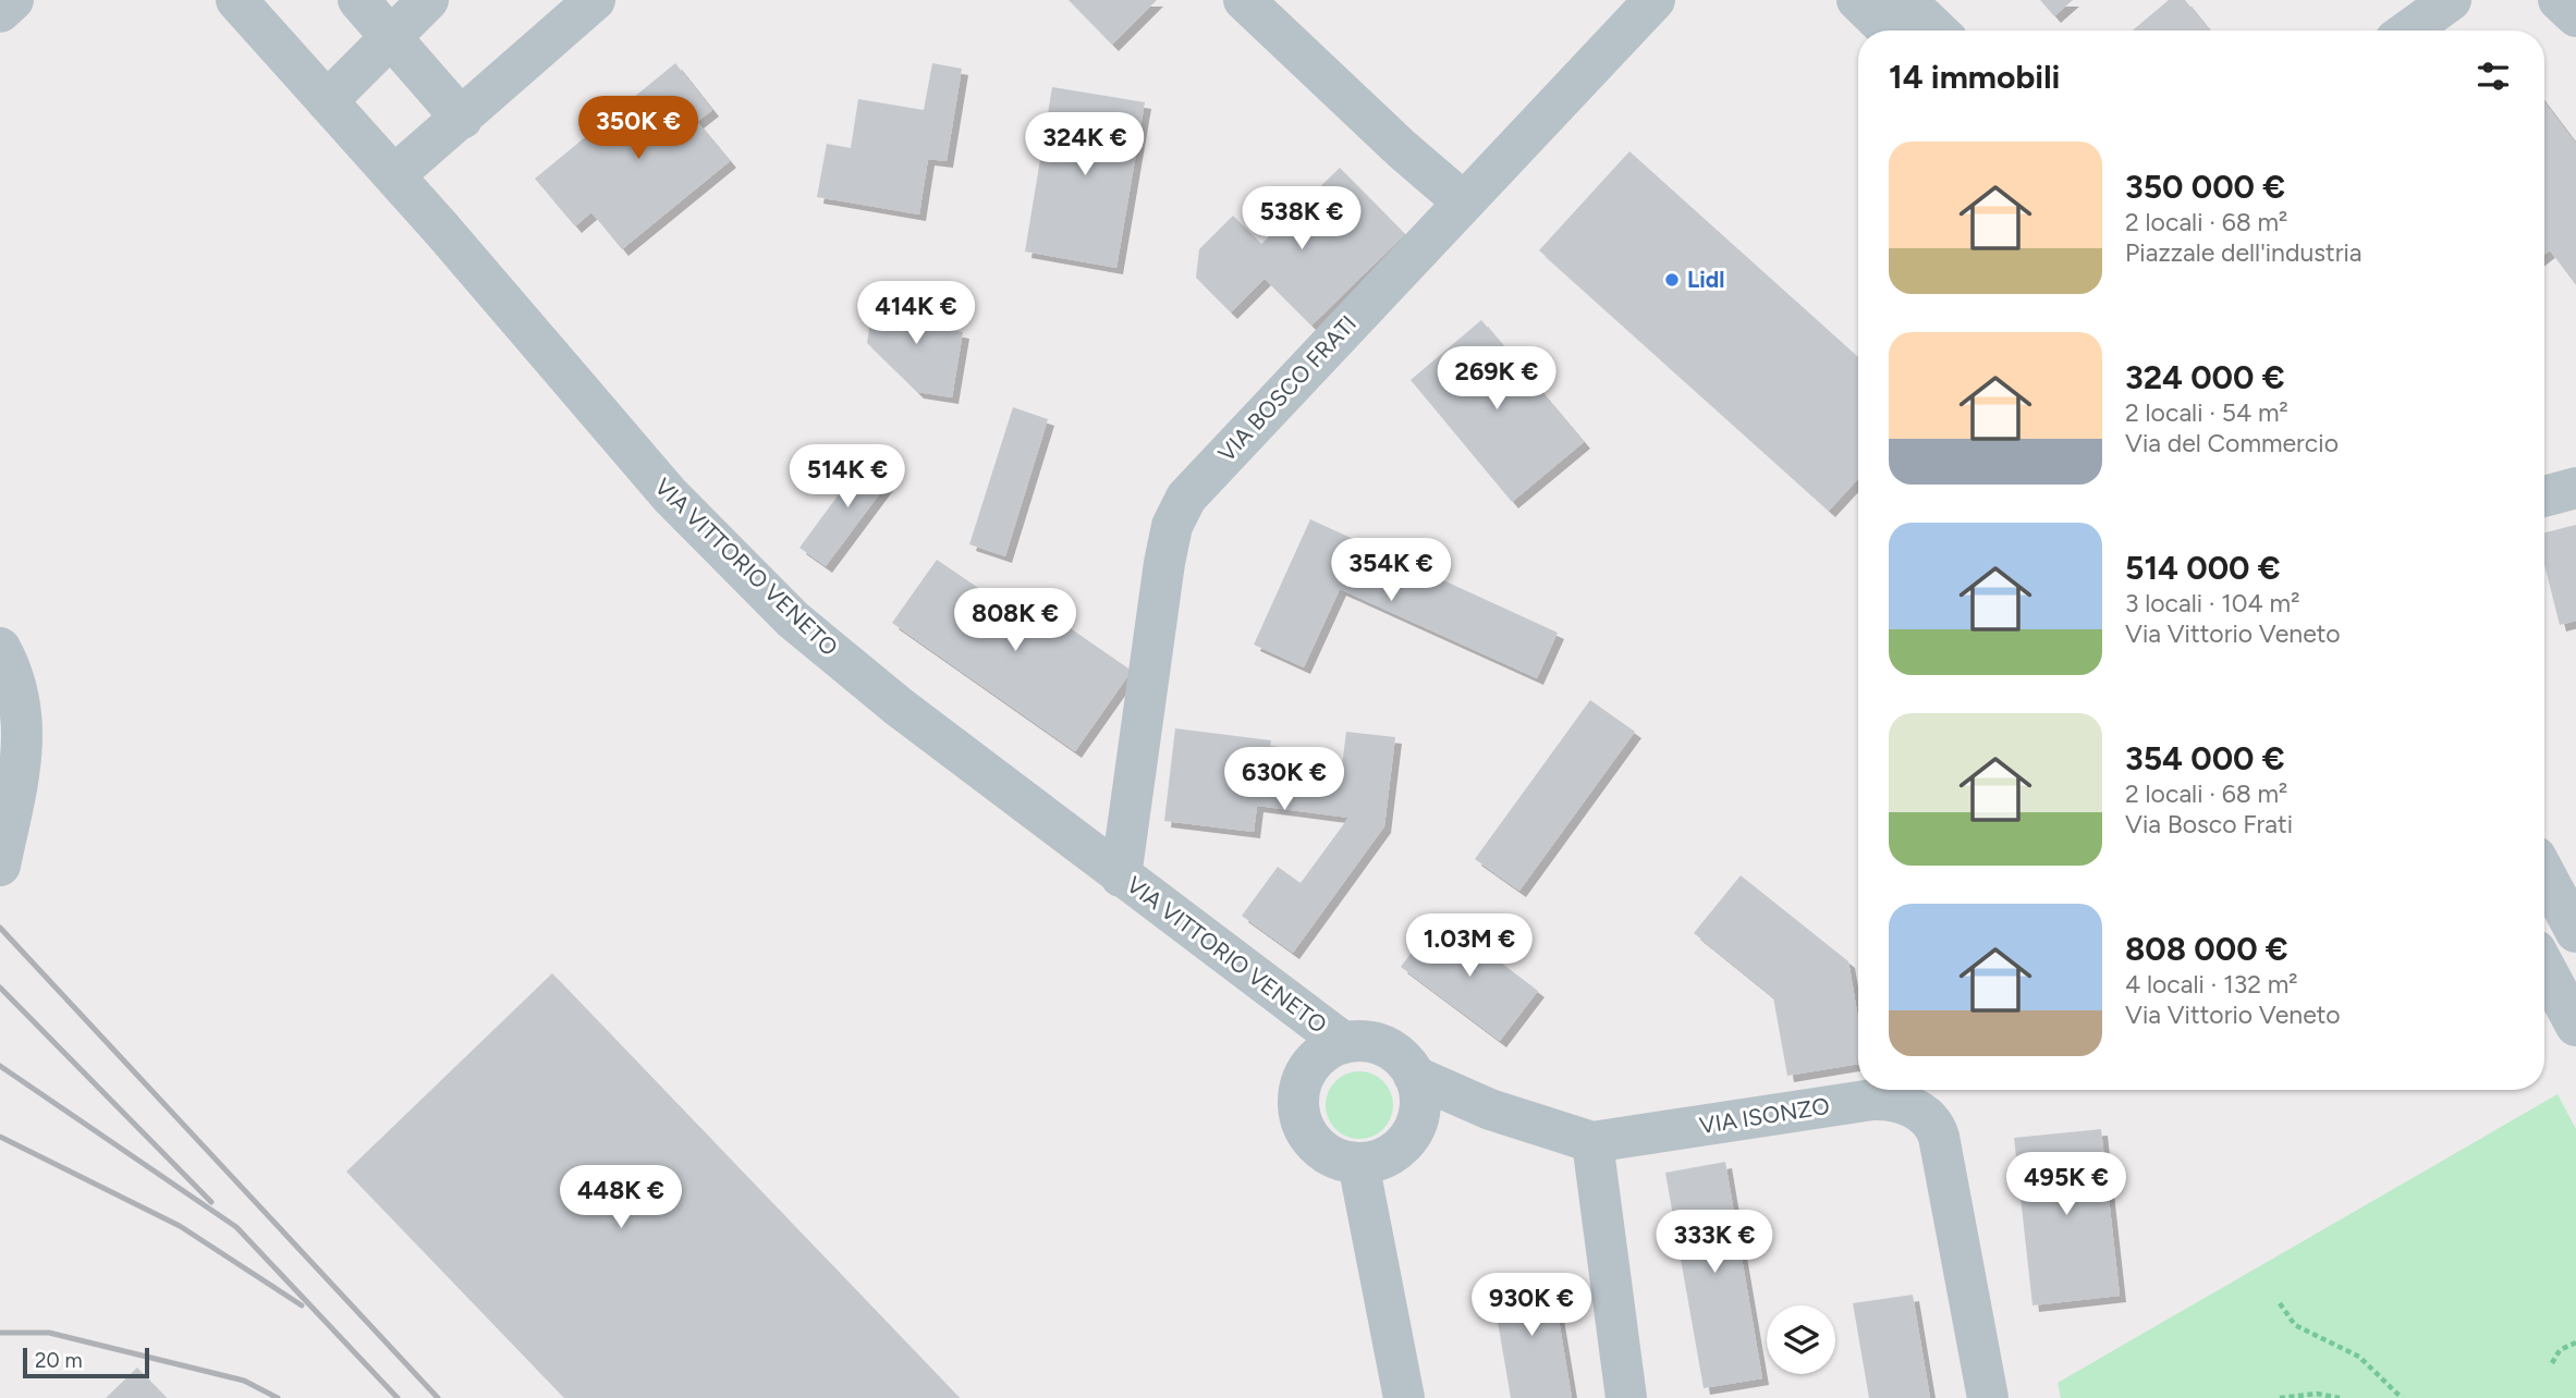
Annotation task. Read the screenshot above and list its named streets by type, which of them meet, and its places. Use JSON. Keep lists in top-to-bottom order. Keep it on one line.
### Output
{"streets":{"street":["VIA BOSCO FRATI","VIA VITTORIO VENETO","VIA ISONZO"]},"crossings":[["VIA BOSCO FRATI","VIA VITTORIO VENETO"],["VIA VITTORIO VENETO","VIA ISONZO"]],"places":["Lidl"],"scale_bar":"20 m","page":{"heading":"14 immobili","price":["350K €","324K €","538K €","414K €","269K €","514K €","354K €","808K €","630K €","1.03M €","495K €","448K €","333K €","930K €"],"list":[{"name":"350 000 €","note":"2 locali · 68 m² · Piazzale dell'industria"},{"name":"324 000 €","note":"2 locali · 54 m² · Via del Commercio"},{"name":"514 000 €","note":"3 locali · 104 m² · Via Vittorio Veneto"},{"name":"354 000 €","note":"2 locali · 68 m² · Via Bosco Frati"},{"name":"808 000 €","note":"4 locali · 132 m² · Via Vittorio Veneto"}],"scale":"20 m"}}
